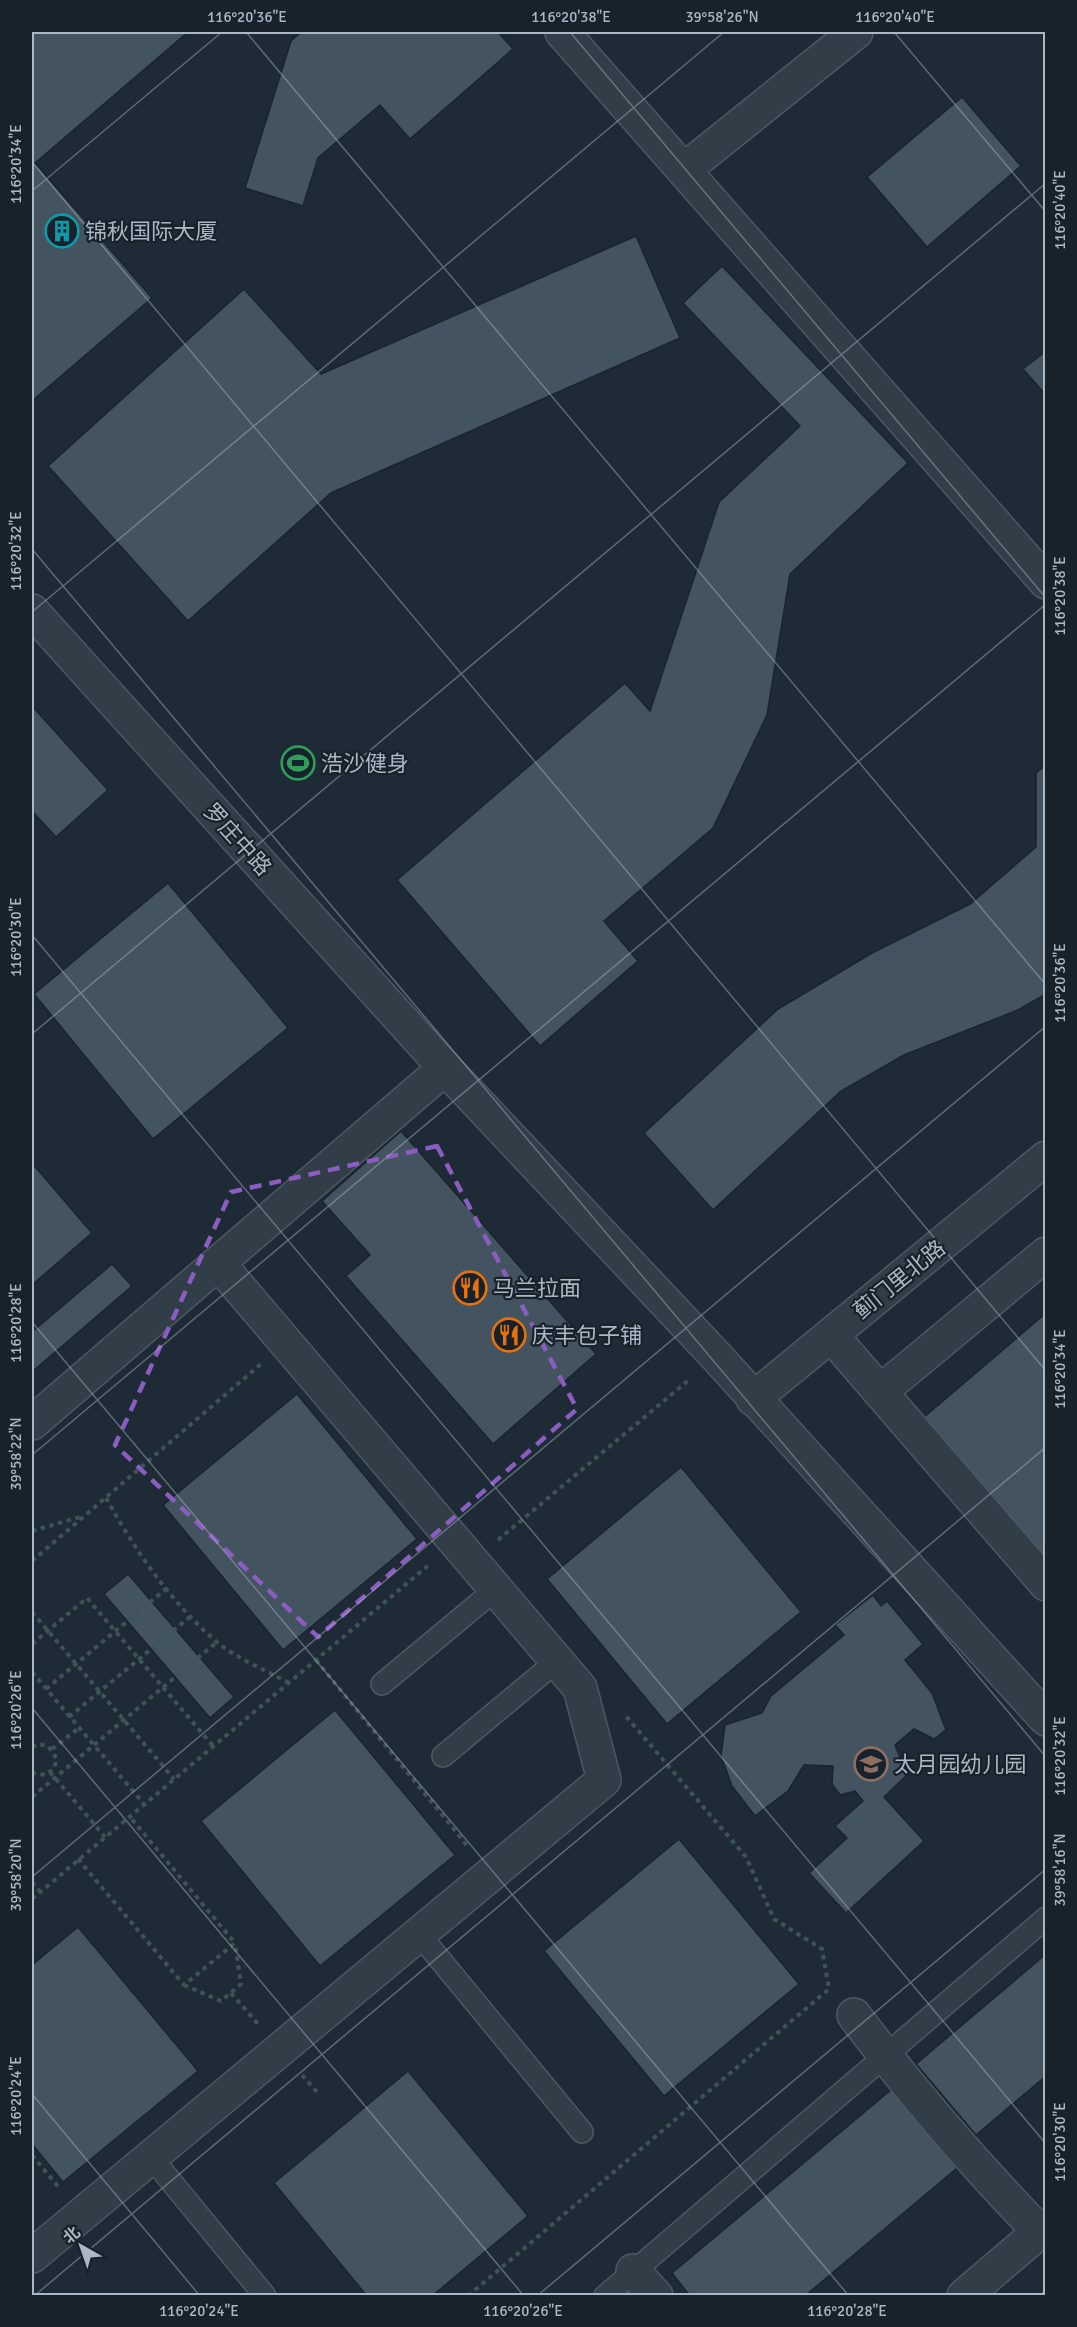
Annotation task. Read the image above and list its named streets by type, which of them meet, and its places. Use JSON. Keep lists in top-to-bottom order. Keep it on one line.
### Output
{"streets":{"street":["罗庄中路","蓟门里北路"]},"crossings":[["罗庄中路","蓟门里北路"]],"places":{"building":["锦秋国际大厦"],"sports":["浩沙健身"],"restaurant":["马兰拉面","庆丰包子铺"],"school or university":["太月园幼儿园"]},"north":"top left","coordinates":["116°20'36\"E","116°20'38\"E","39°58'26\"N","116°20'40\"E","116°20'34\"E","116°20'32\"E","116°20'30\"E","116°20'28\"E","39°58'22\"N","116°20'26\"E","39°58'16\"N","39°58'20\"N","116°20'24\"E"]}
